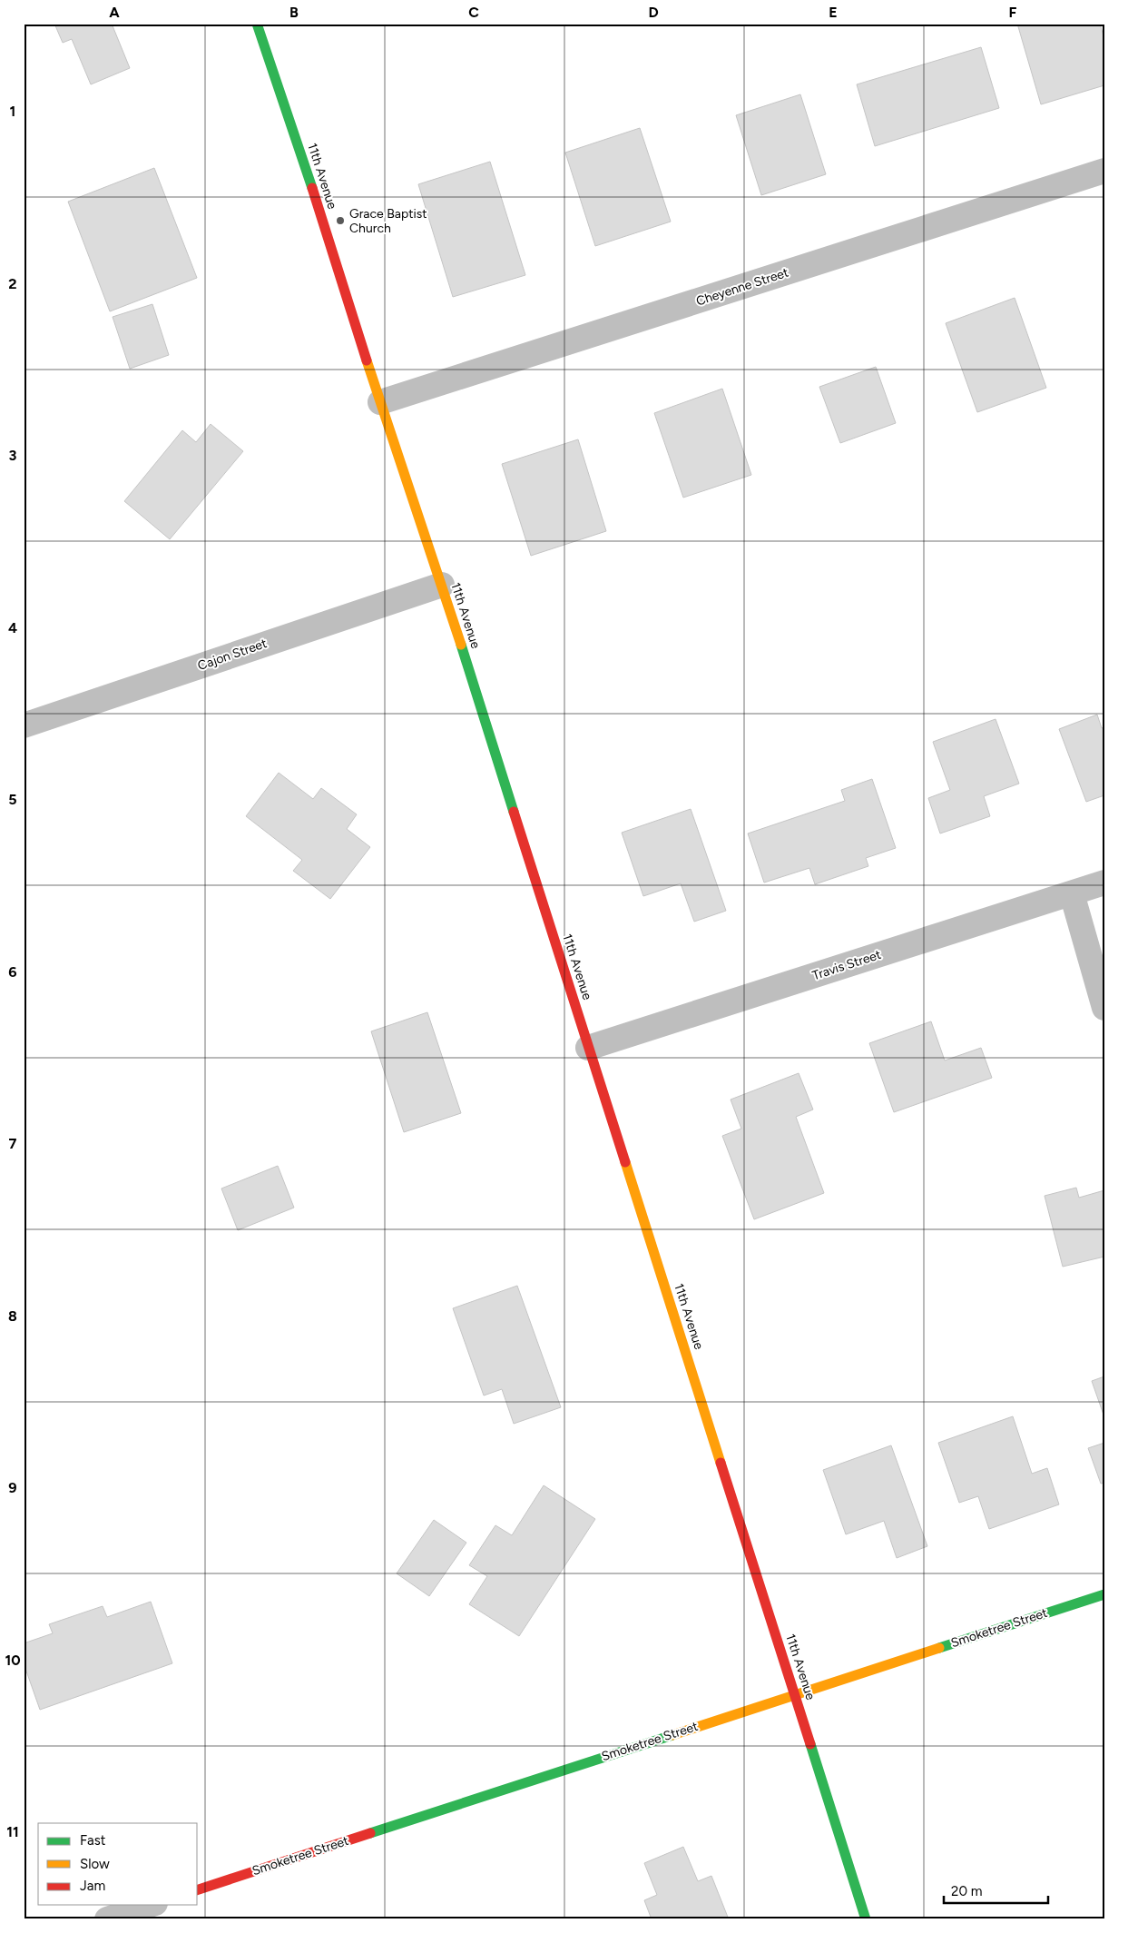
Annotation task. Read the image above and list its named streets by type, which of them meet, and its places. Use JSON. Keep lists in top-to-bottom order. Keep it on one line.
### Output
{"streets":{"main road":["11th Avenue","Smoketree Street"],"street":["Cheyenne Street","Cajon Street","Travis Street"]},"crossings":[["11th Avenue","Cheyenne Street"],["11th Avenue","Cajon Street"],["11th Avenue","Travis Street"],["11th Avenue","Smoketree Street"]],"places":["Grace Baptist Church"],"legend":["Fast","Slow","Jam"],"scale_bar":"20 m","grid":{"columns":["A","B","C","D","E","F"],"rows":["1","2","3","4","5","6","7","8","9","10","11"]}}
